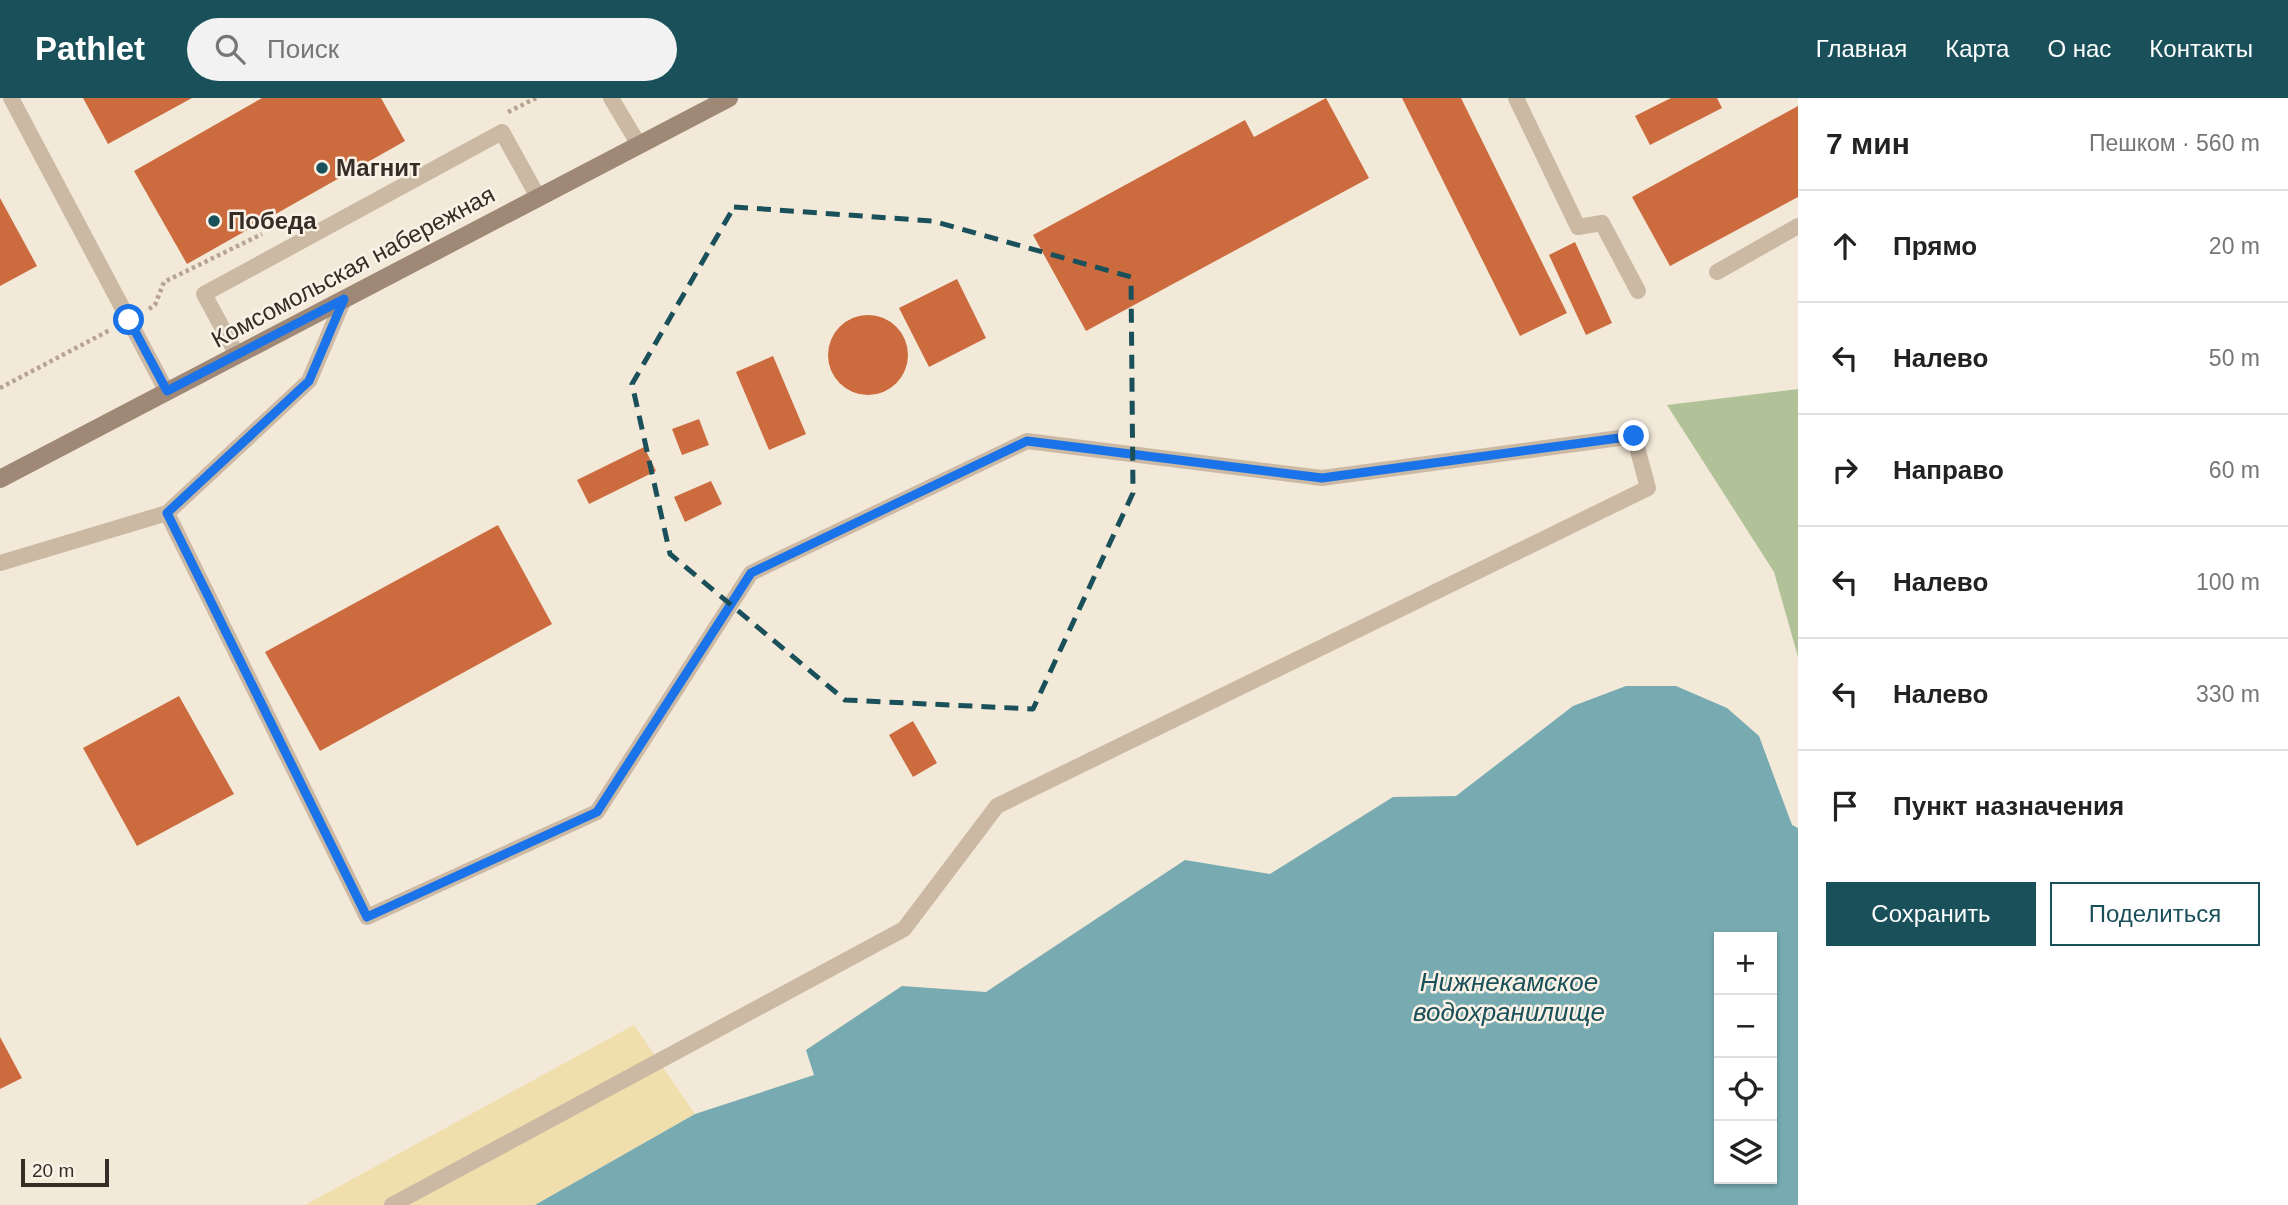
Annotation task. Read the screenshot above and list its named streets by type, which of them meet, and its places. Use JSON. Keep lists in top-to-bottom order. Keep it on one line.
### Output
{"streets":{"street":["Комсомольская набережная"]},"water":["Нижнекамское водохранилище"],"places":["Магнит","Победа"],"scale_bar":"20 m","page":{"header":"Pathlet","search":"Поиск","nav":["Главная","Карта","О нас","Контакты"],"heading":["7 мин","Пешком · 560 m"],"list":[["Прямо","20 m"],["Налево","50 m"],["Направо","60 m"],["Налево","100 m"],["Налево","330 m"],"Пункт назначения"],"buttons":["Сохранить","Поделиться"],"map_buttons":["+","−"],"scale":"20 m"}}
